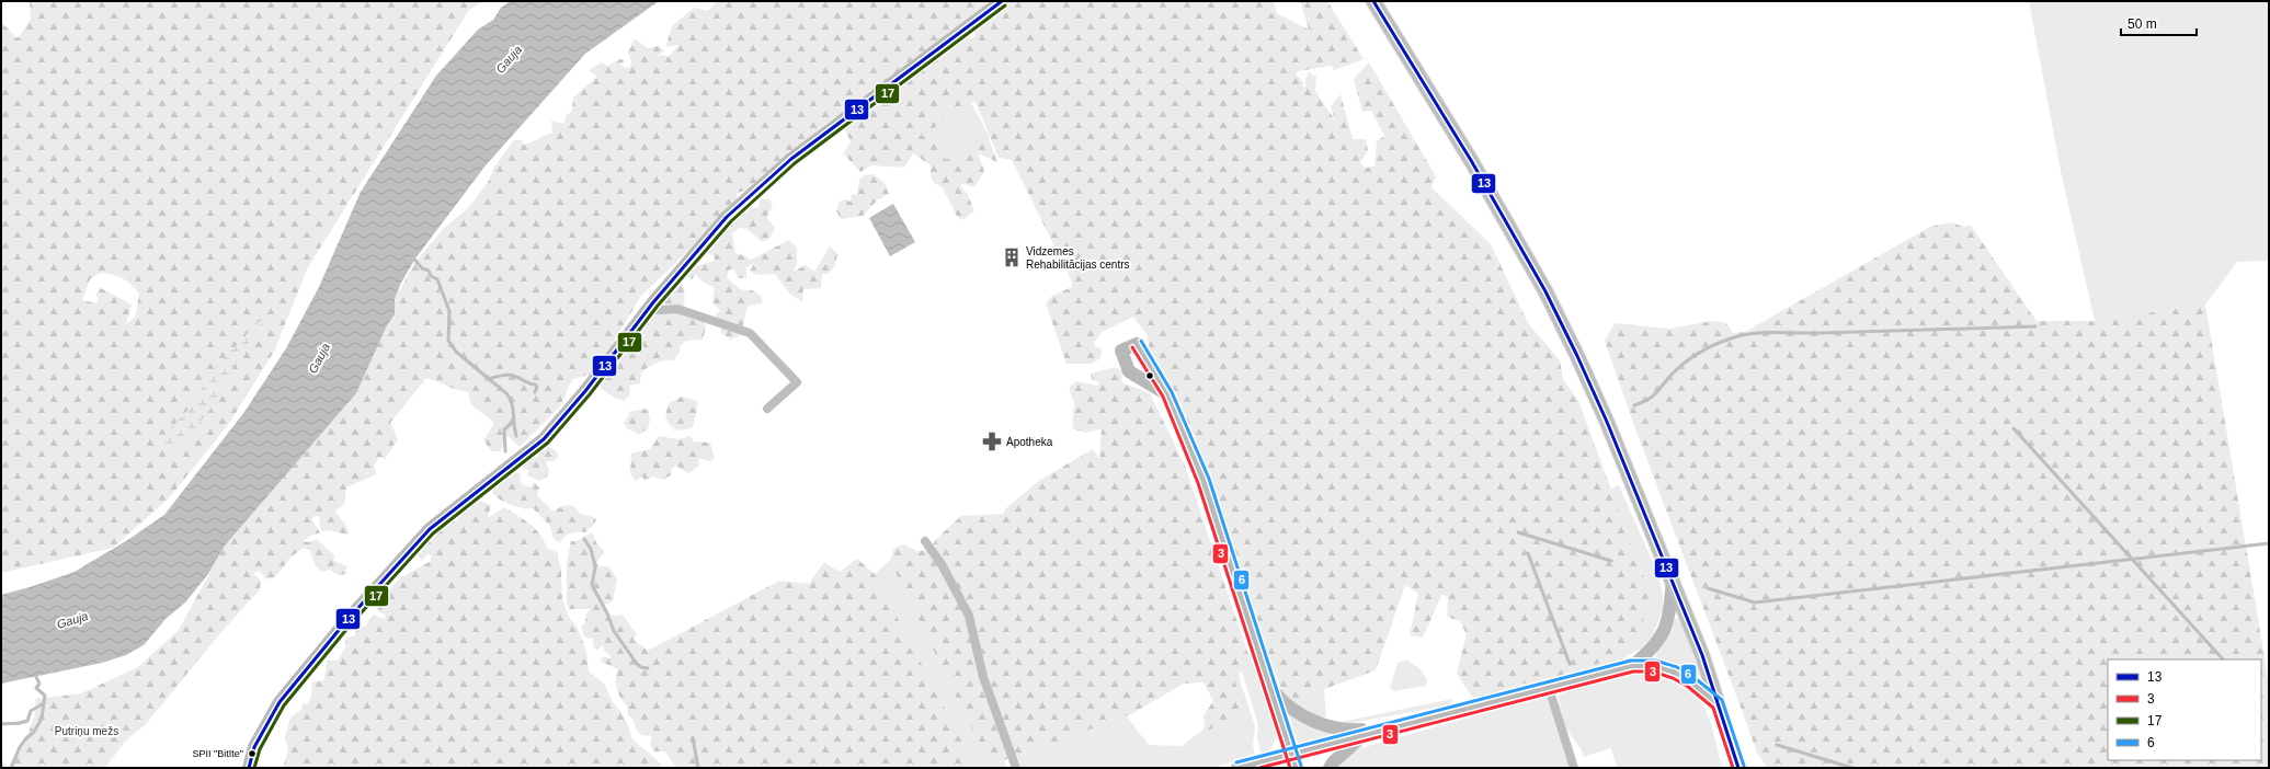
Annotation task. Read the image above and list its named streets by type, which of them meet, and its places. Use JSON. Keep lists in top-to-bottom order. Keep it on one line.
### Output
{"water":["Gauja"],"parks":["Putriņu mežs"],"places":{"building":["Vidzemes Rehabilitācijas centrs"],"pharmacy":["Apotheka"],"other":["SPII \"Bitīte\""]},"lines":["transit line 13","transit line 17","transit line 6","transit line 3"],"legend":["13","3","17","6"],"scale_bar":"50 m"}
